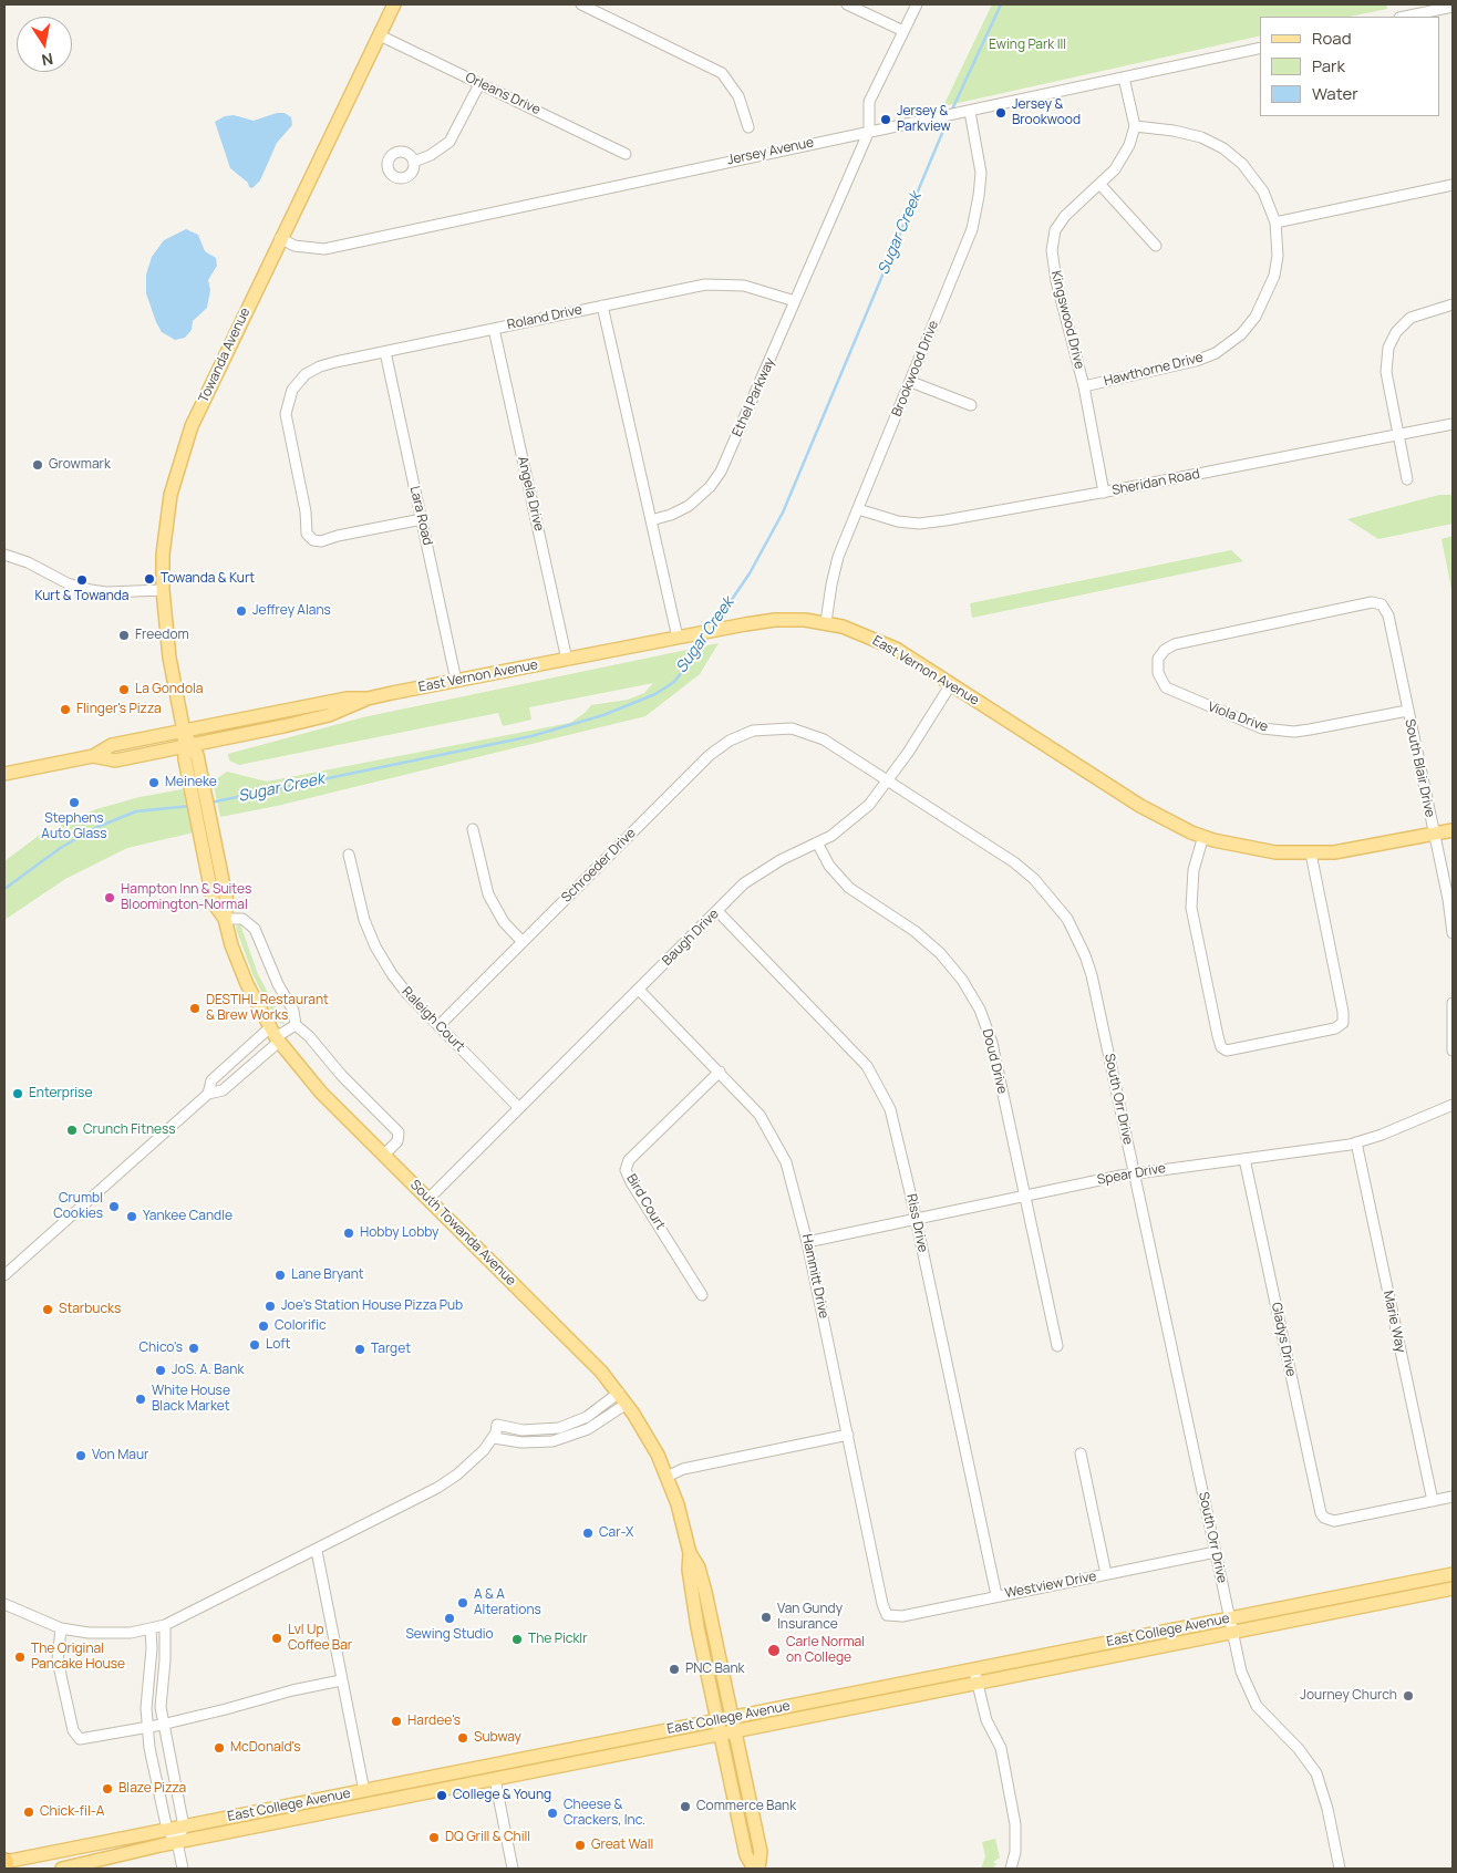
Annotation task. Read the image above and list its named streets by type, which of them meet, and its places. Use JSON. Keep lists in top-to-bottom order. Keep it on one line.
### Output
{"streets":{"main road":["Towanda Avenue","East Vernon Avenue","South Towanda Avenue","East College Avenue"],"street":["Orleans Drive","Jersey Avenue","Roland Drive","Kingswood Drive","Brookwood Drive","Hawthorne Drive","Ethel Parkway","Sheridan Road","Angela Drive","Lara Road","Viola Drive","South Blair Drive","Schroeder Drive","Baugh Drive","Raleigh Court","Doud Drive","South Orr Drive","Spear Drive","Bird Court","Riss Drive","Hammitt Drive","Marie Way","Gladys Drive","Westview Drive"]},"crossings":[["Orleans Drive","Towanda Avenue"],["Jersey Avenue","Kingswood Drive"],["Jersey Avenue","Towanda Avenue"],["Jersey Avenue","Brookwood Drive"],["Jersey Avenue","Ethel Parkway"],["Roland Drive","Ethel Parkway"],["Roland Drive","Angela Drive"],["Roland Drive","Lara Road"],["Kingswood Drive","Hawthorne Drive"],["Kingswood Drive","Sheridan Road"],["Towanda Avenue","East Vernon Avenue"],["Towanda Avenue","South Towanda Avenue"],["Brookwood Drive","Sheridan Road"],["Brookwood Drive","East Vernon Avenue"],["Angela Drive","East Vernon Avenue"],["Lara Road","East Vernon Avenue"],["East Vernon Avenue","South Blair Drive"],["East Vernon Avenue","Baugh Drive"],["East Vernon Avenue","South Towanda Avenue"],["Viola Drive","South Blair Drive"],["Schroeder Drive","Raleigh Court"],["Schroeder Drive","South Orr Drive"],["Baugh Drive","Raleigh Court"],["Baugh Drive","Doud Drive"],["Baugh Drive","South Orr Drive"],["Baugh Drive","Riss Drive"],["Baugh Drive","South Towanda Avenue"],["Baugh Drive","Hammitt Drive"],["Doud Drive","Spear Drive"],["South Orr Drive","Spear Drive"],["South Orr Drive","Westview Drive"],["South Orr Drive","East College Avenue"],["Spear Drive","Riss Drive"],["Spear Drive","Hammitt Drive"],["Spear Drive","Marie Way"],["Spear Drive","Gladys Drive"],["Bird Court","Hammitt Drive"],["Riss Drive","Westview Drive"],["South Towanda Avenue","East College Avenue"],["Hammitt Drive","Westview Drive"],["Marie Way","Gladys Drive"]],"water":["Sugar Creek"],"parks":["Ewing Park III"],"places":["Jersey & Brookwood","Jersey & Parkview","Growmark","Towanda & Kurt","Kurt & Towanda","Jeffrey Alans","Freedom","La Gondola","Flinger's Pizza","Meineke","Stephens Auto Glass","Hampton Inn & Suites Bloomington-Normal","DESTIHL Restaurant & Brew Works","Enterprise","Crunch Fitness","Crumbl Cookies","Yankee Candle","Hobby Lobby","Lane Bryant","Joe's Station House Pizza Pub","Starbucks","Colorific","Loft","Chico's","Target","JoS. A. Bank","White House Black Market","Von Maur","Car-X","A & A Alterations","Van Gundy Insurance","Sewing Studio","Lvl Up Coffee Bar","The Picklr","Carle Normal on College","The Original Pancake House","PNC Bank","Journey Church","Hardee's","Subway","McDonald's","Blaze Pizza","College & Young","Commerce Bank","Chick-fil-A","Cheese & Crackers, Inc.","DQ Grill & Chill","Great Wall"],"legend":["Road","Park","Water"],"north":"bottom"}
